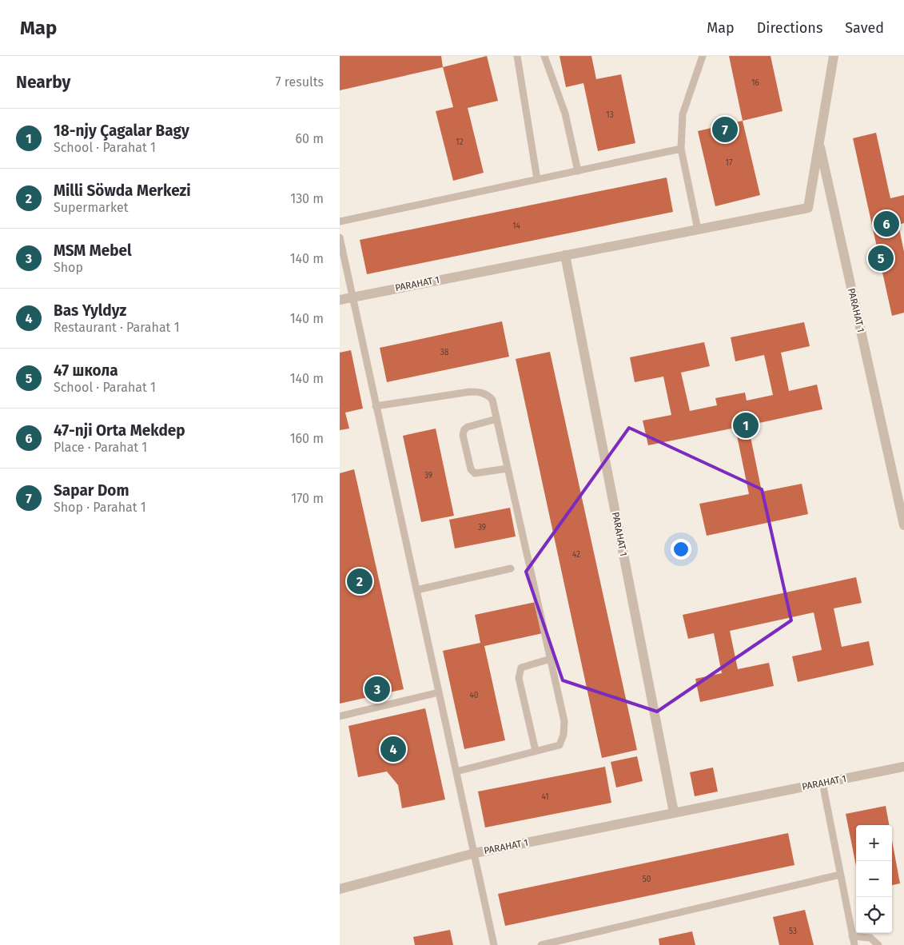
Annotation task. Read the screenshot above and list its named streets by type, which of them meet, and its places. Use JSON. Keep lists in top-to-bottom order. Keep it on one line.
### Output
{"streets":{"street":["PARAHAT 1"]},"house_numbers":["16","13","12","17","14","38","39","39","42","40","41","50","53"],"page":{"header":"Map","nav":["Map","Directions","Saved"],"heading":["Nearby","7 results"],"list":[{"mark":"1","name":"18-njy Çagalar Bagy","note":"School · Parahat 1","value":"60 m"},{"mark":"2","name":"Milli Söwda Merkezi","note":"Supermarket","value":"130 m"},{"mark":"3","name":"MSM Mebel","note":"Shop","value":"140 m"},{"mark":"4","name":"Bas Yyldyz","note":"Restaurant · Parahat 1","value":"140 m"},{"mark":"5","name":"47 школа","note":"School · Parahat 1","value":"140 m"},{"mark":"6","name":"47-nji Orta Mekdep","note":"Place · Parahat 1","value":"160 m"},{"mark":"7","name":"Sapar Dom","note":"Shop · Parahat 1","value":"170 m"}],"pins":["7","6","5","1","2","3","4"],"map_buttons":["+","−"]}}
